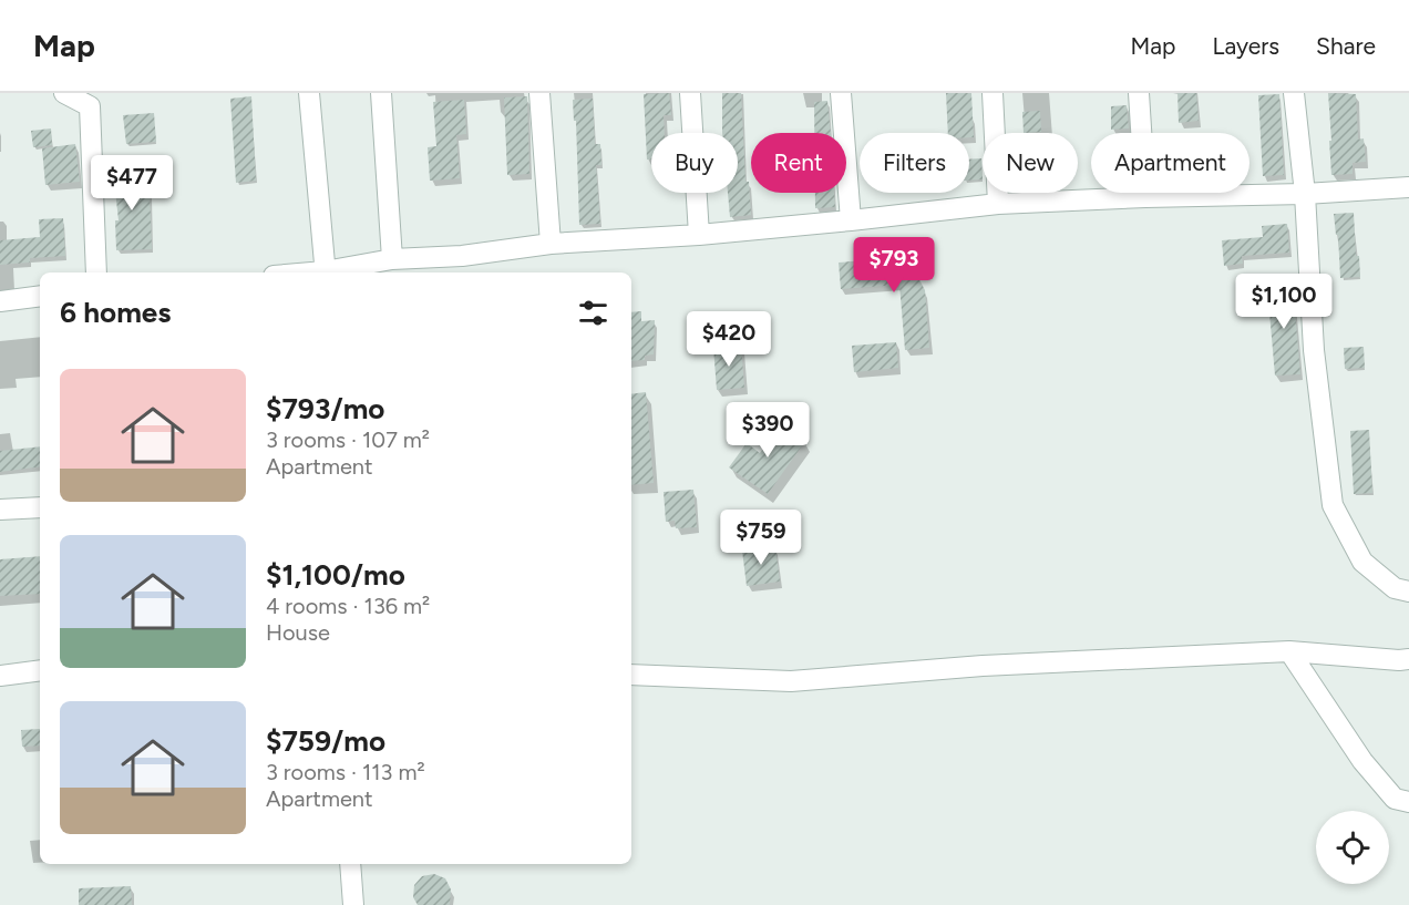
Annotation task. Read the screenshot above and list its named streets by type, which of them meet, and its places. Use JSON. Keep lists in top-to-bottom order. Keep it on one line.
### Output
{"page":{"header":"Map","nav":["Map","Layers","Share"],"chip":["Buy","Rent","Filters","New","Apartment"],"price":["$477","$793","$1,100","$420","$390","$759"],"heading":"6 homes","list":[{"name":"$793/mo","note":"3 rooms · 107 m² · Apartment"},{"name":"$1,100/mo","note":"4 rooms · 136 m² · House"},{"name":"$759/mo","note":"3 rooms · 113 m² · Apartment"}]}}
